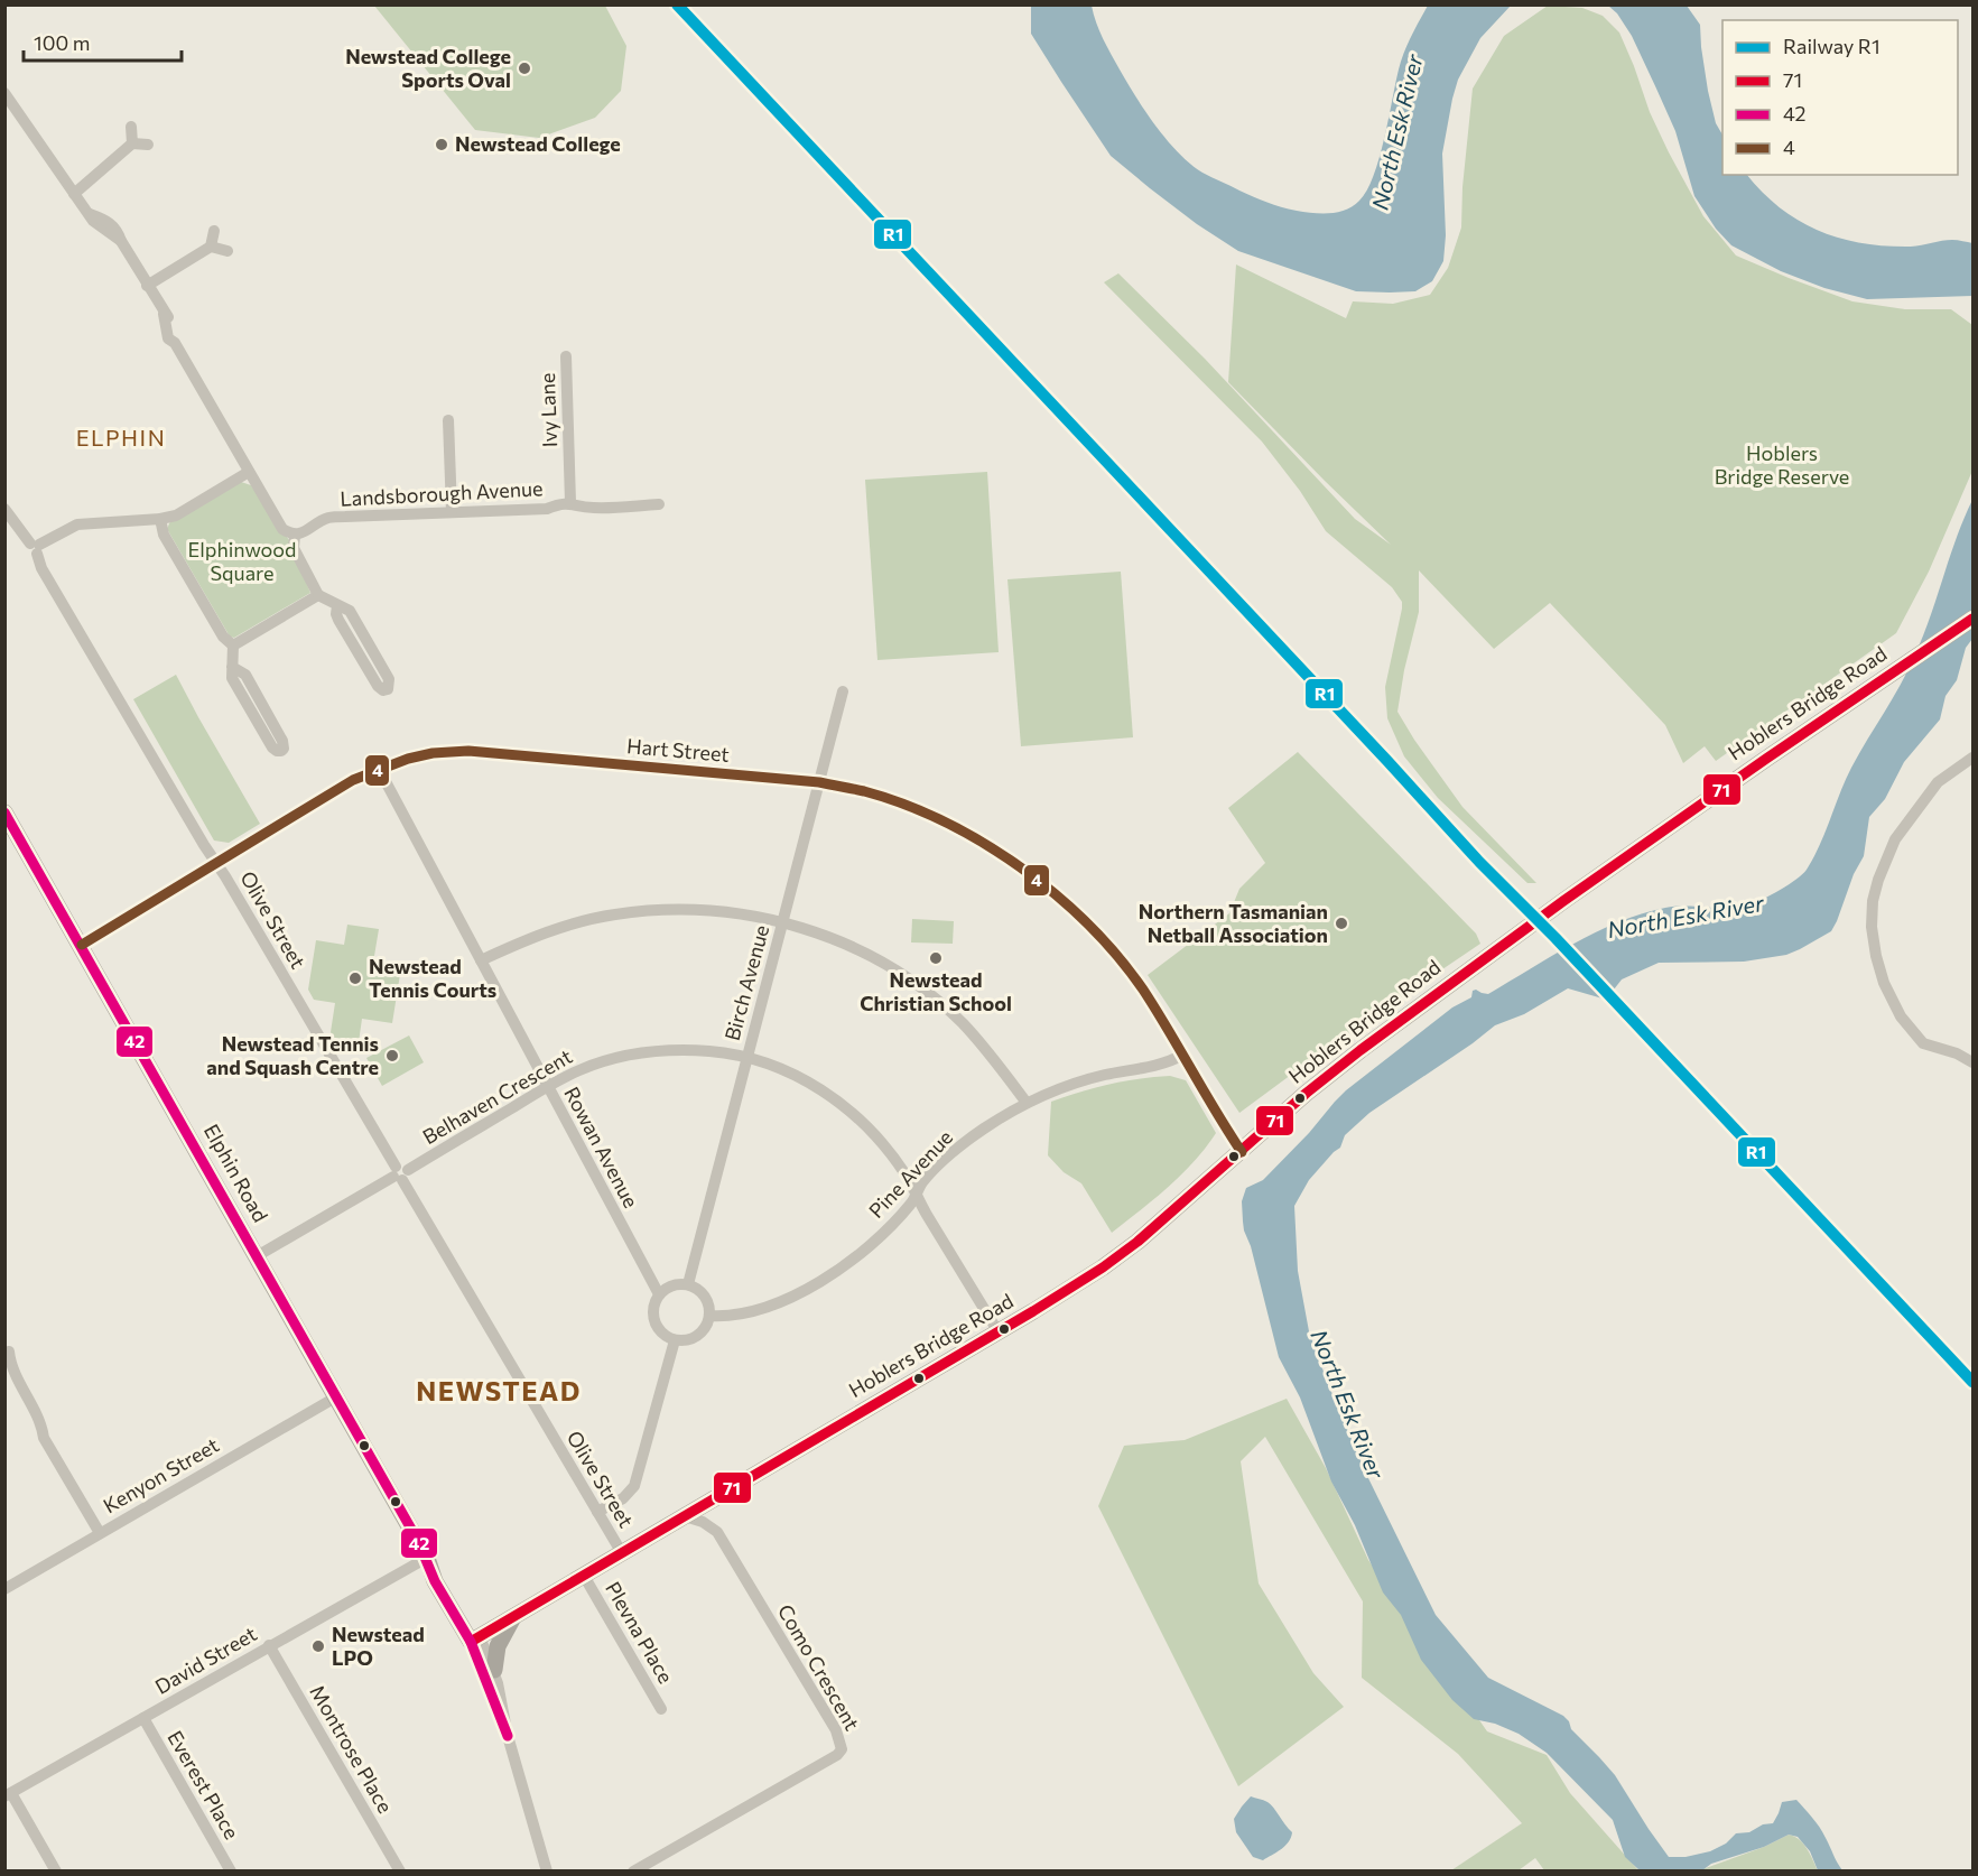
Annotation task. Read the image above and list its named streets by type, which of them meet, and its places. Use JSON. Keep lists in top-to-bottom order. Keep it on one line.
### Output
{"streets":{"highway":["Hoblers Bridge Road","Elphin Road"],"street":["Ivy Lane","Landsborough Avenue","Hart Street","Olive Street","Birch Avenue","Belhaven Crescent","Rowan Avenue","Pine Avenue","Kenyon Street","Plevna Place","David Street","Como Crescent","Montrose Place","Everest Place"]},"crossings":[["Ivy Lane","Landsborough Avenue"],["Hoblers Bridge Road","Hart Street"],["Hoblers Bridge Road","Olive Street"],["Hoblers Bridge Road","Belhaven Crescent"],["Hoblers Bridge Road","Elphin Road"],["Hoblers Bridge Road","Plevna Place"],["Hoblers Bridge Road","Como Crescent"],["Hart Street","Olive Street"],["Hart Street","Birch Avenue"],["Hart Street","Rowan Avenue"],["Hart Street","Elphin Road"],["Hart Street","Pine Avenue"],["Olive Street","Belhaven Crescent"],["Birch Avenue","Belhaven Crescent"],["Birch Avenue","Rowan Avenue"],["Birch Avenue","Pine Avenue"],["Belhaven Crescent","Rowan Avenue"],["Belhaven Crescent","Elphin Road"],["Belhaven Crescent","Pine Avenue"],["Rowan Avenue","Pine Avenue"],["Elphin Road","Kenyon Street"],["Elphin Road","David Street"],["David Street","Montrose Place"],["David Street","Everest Place"]],"districts":["ELPHIN","NEWSTEAD"],"water":["North Esk River"],"parks":["Hoblers Bridge Reserve","Elphinwood Square"],"places":["Newstead College Sports Oval","Newstead College","Northern Tasmanian Netball Association","Newstead Christian School","Newstead Tennis Courts","Newstead Tennis and Squash Centre","Newstead LPO"],"lines":["rail line R1","transit line 71","transit line 4","transit line 42"],"legend":["Railway R1","71","42","4"],"scale_bar":"100 m"}
